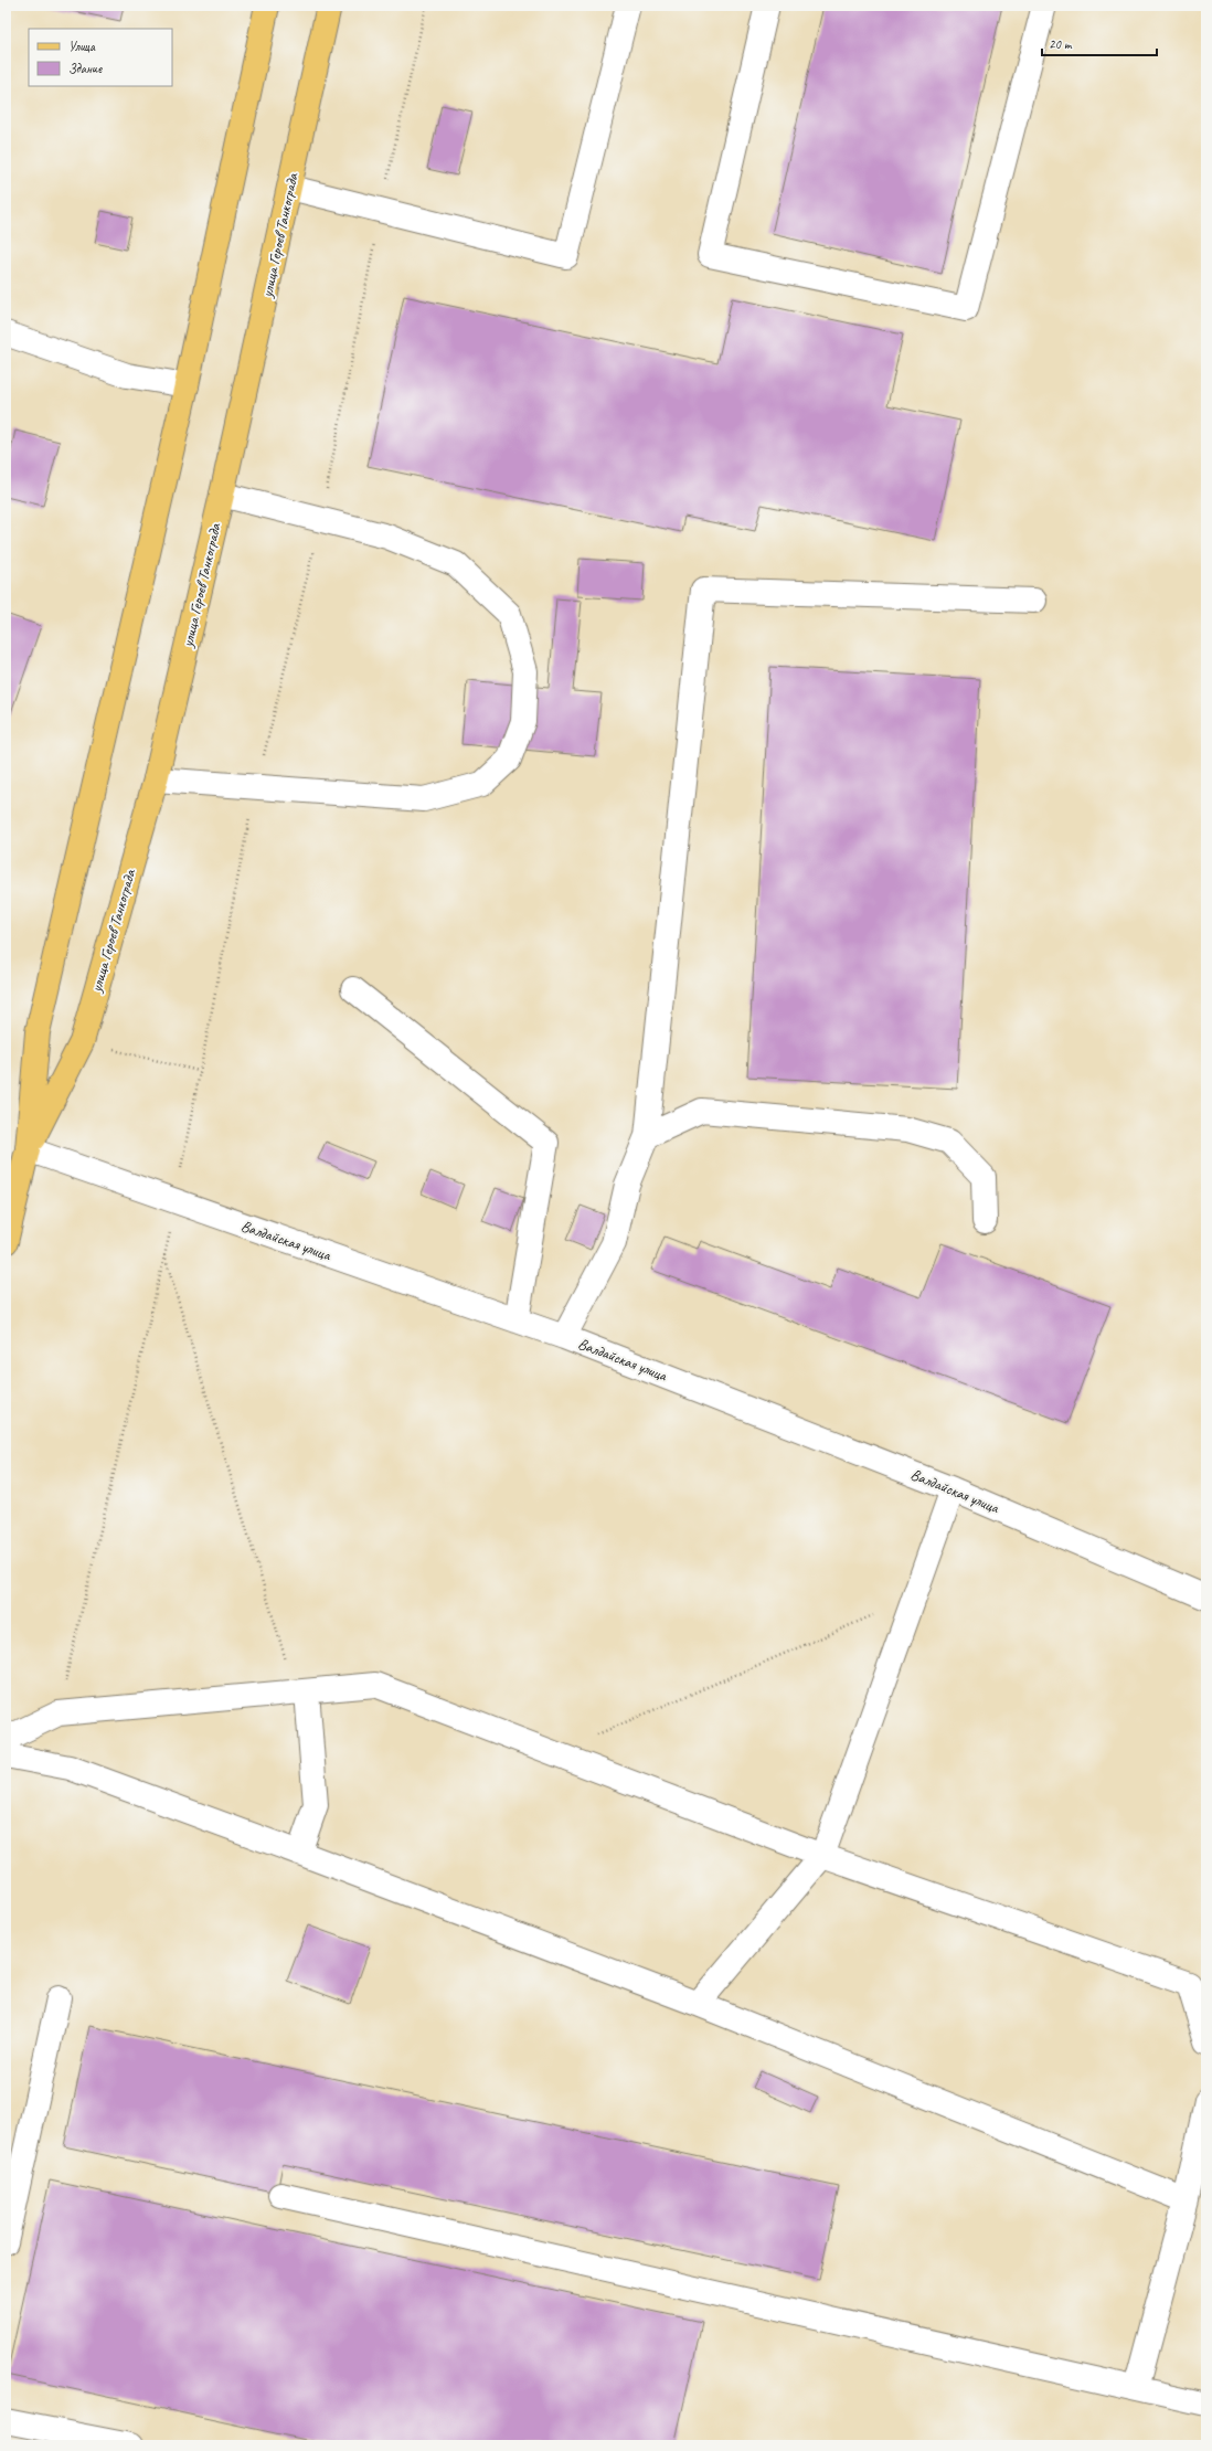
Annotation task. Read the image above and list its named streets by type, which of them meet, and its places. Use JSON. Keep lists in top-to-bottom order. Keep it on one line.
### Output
{"streets":{"main road":["улица Героев Танкограда"],"street":["Валдайская улица"]},"crossings":[["улица Героев Танкограда","Валдайская улица"]],"legend":["Улица","Здание"],"scale_bar":"20 m"}
